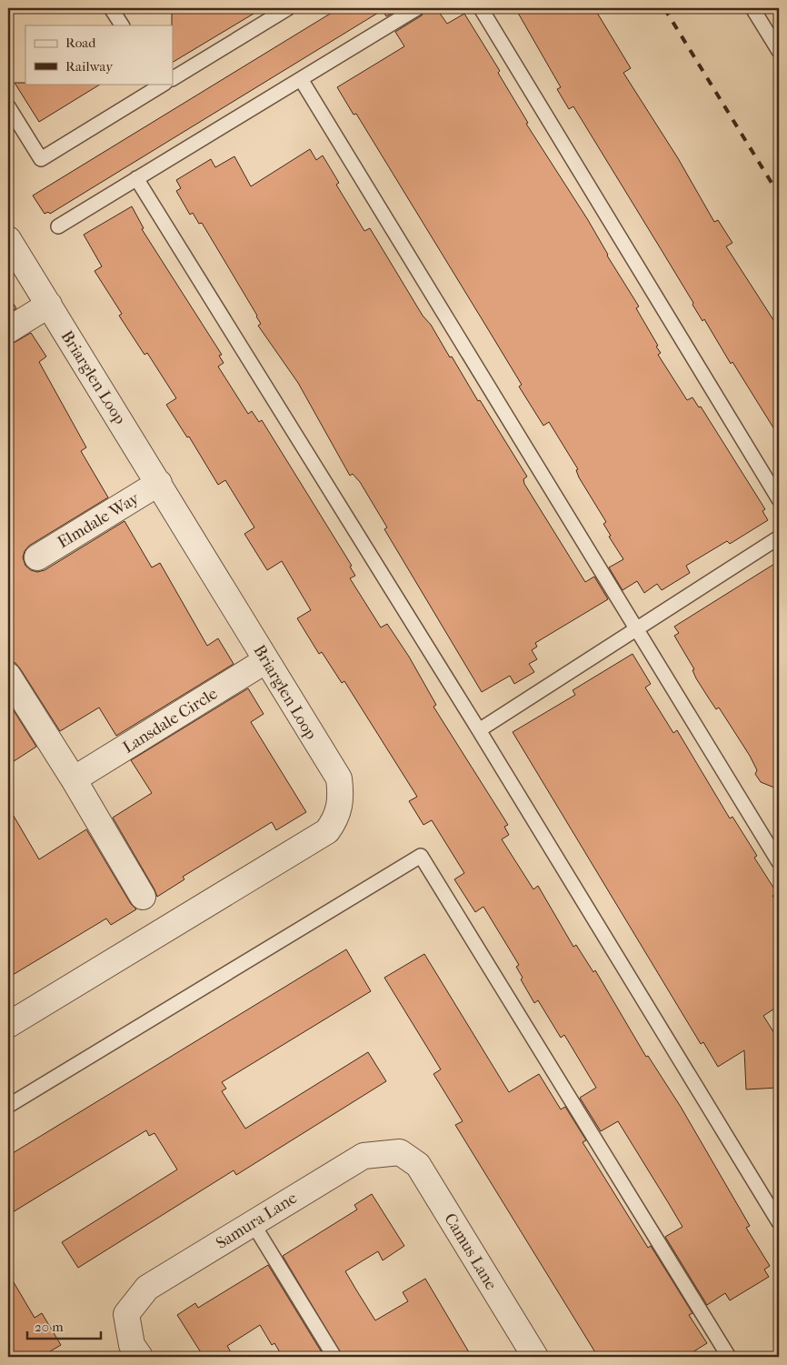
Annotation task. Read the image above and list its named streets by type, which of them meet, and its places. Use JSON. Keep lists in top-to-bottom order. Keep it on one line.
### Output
{"streets":{"street":["Briarglen Loop","Elmdale Way","Lansdale Circle","Samura Lane","Camus Lane"]},"crossings":[["Briarglen Loop","Elmdale Way"],["Briarglen Loop","Lansdale Circle"],["Samura Lane","Camus Lane"]],"legend":["Road","Railway"],"scale_bar":"20 m"}
